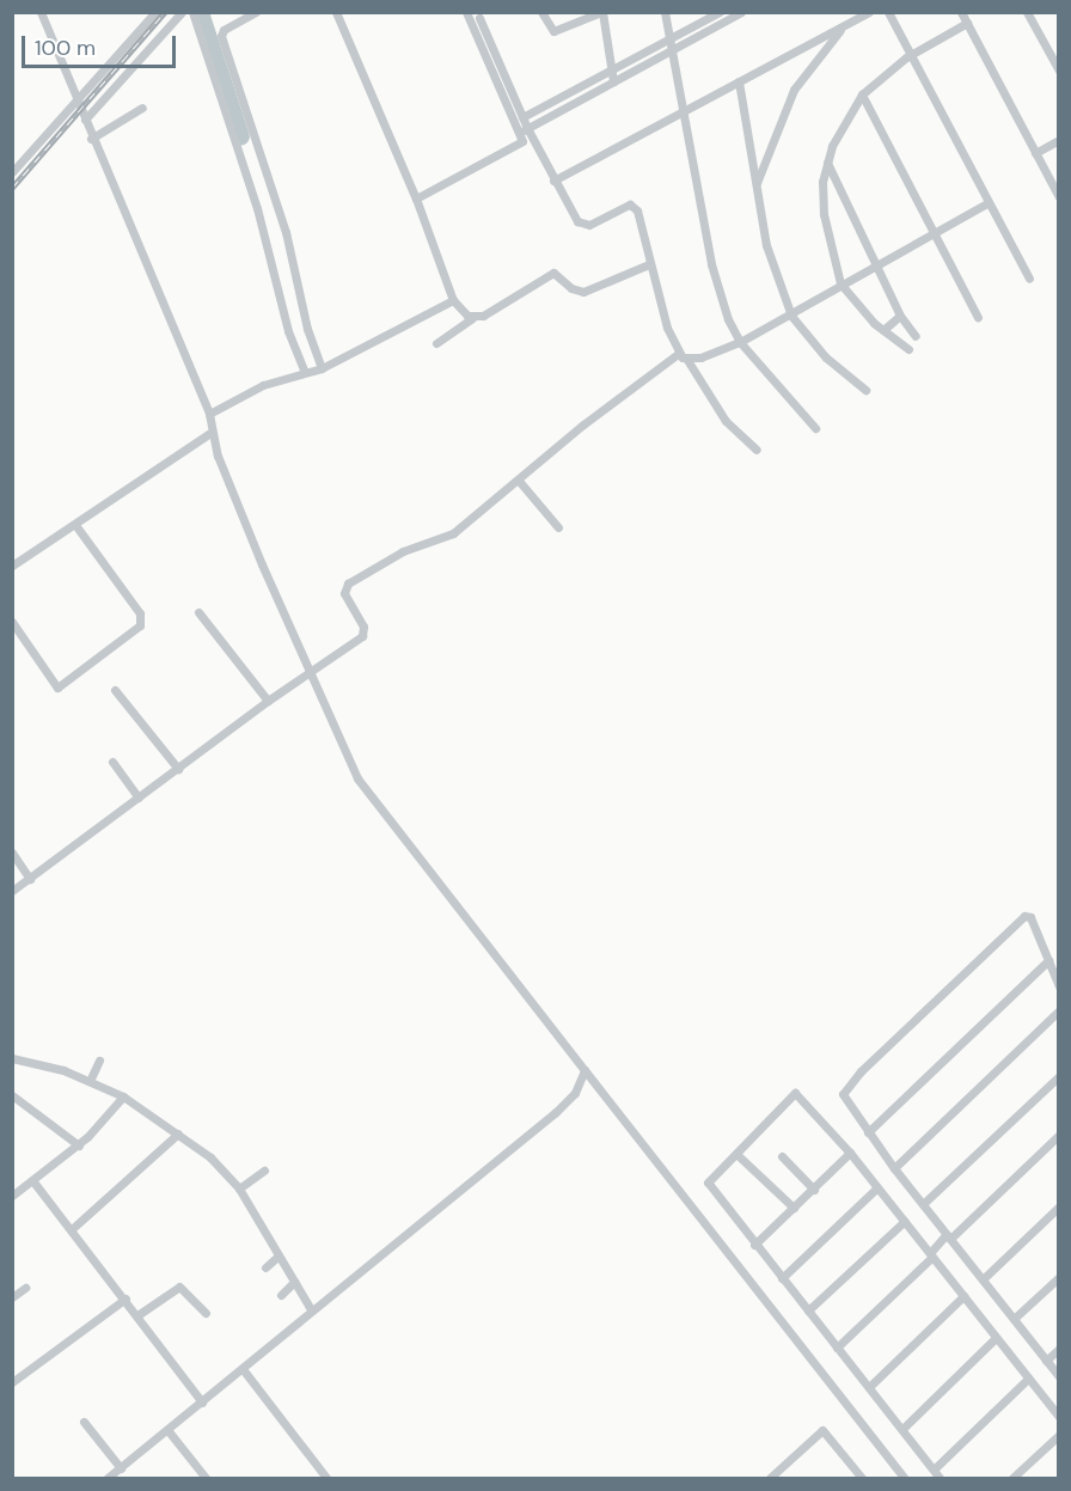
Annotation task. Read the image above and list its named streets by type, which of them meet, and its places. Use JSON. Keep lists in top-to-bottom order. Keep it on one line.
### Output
{"scale_bar":"100 m"}
